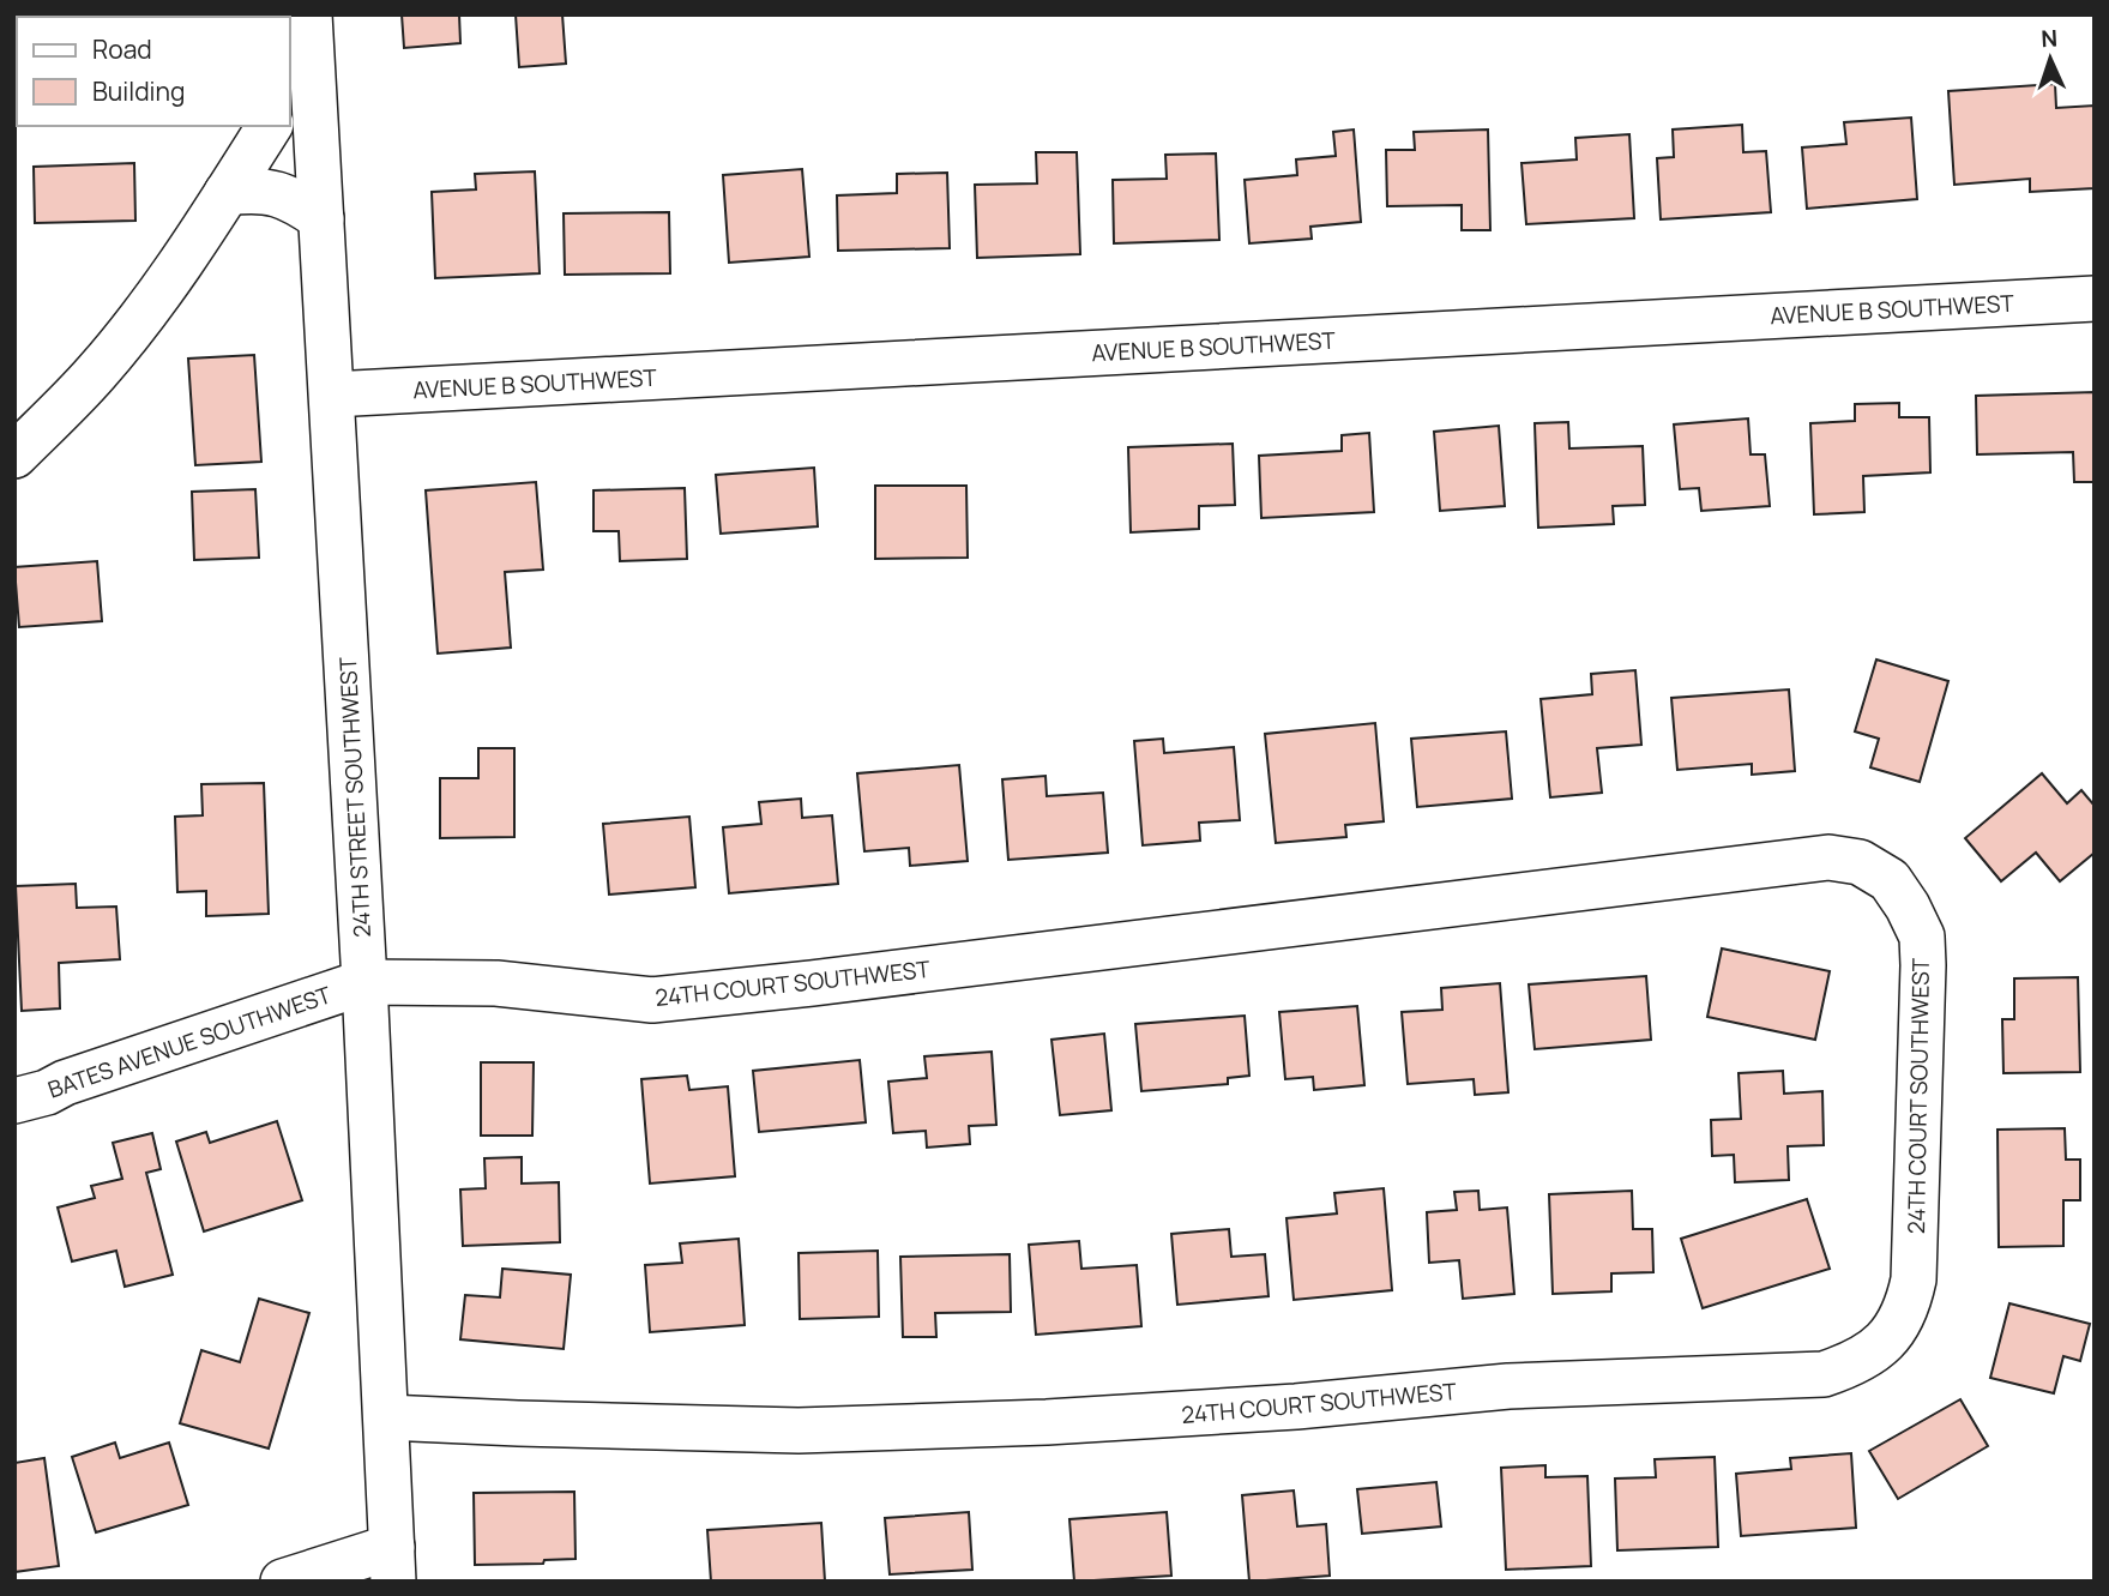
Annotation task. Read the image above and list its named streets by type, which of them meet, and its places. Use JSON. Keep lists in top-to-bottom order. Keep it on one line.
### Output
{"streets":{"street":["AVENUE B SOUTHWEST","24TH STREET SOUTHWEST","24TH COURT SOUTHWEST","BATES AVENUE SOUTHWEST"]},"crossings":[["AVENUE B SOUTHWEST","24TH STREET SOUTHWEST"],["24TH STREET SOUTHWEST","24TH COURT SOUTHWEST"],["24TH STREET SOUTHWEST","BATES AVENUE SOUTHWEST"],["24TH COURT SOUTHWEST","BATES AVENUE SOUTHWEST"]],"legend":["Road","Building"],"north":"top"}
